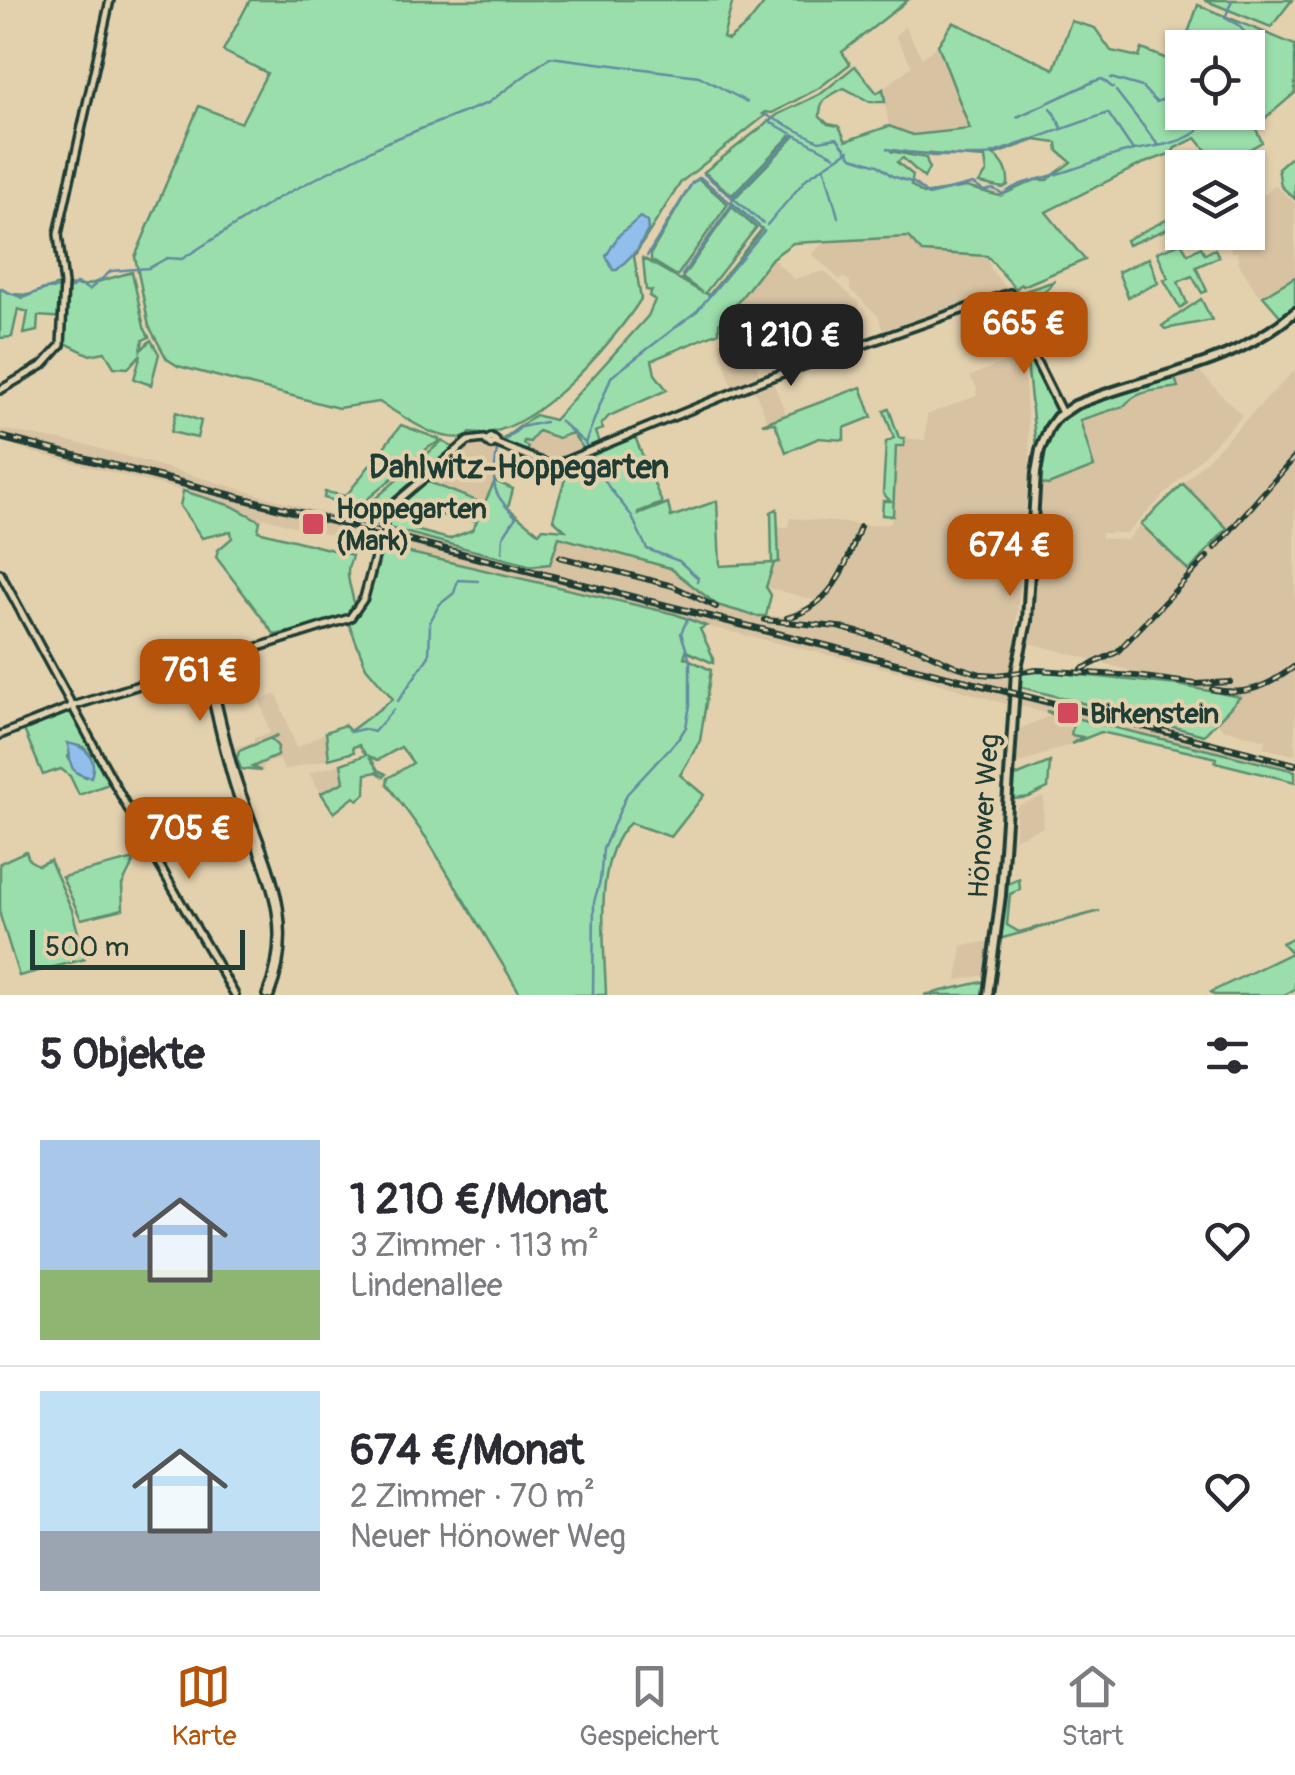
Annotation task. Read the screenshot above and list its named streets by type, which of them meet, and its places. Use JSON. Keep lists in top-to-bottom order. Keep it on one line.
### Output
{"streets":{"main road":["Hönower Weg"]},"districts":["Dahlwitz-Hoppegarten"],"places":{"transit":["Hoppegarten (Mark)","Birkenstein"]},"scale_bar":"500 m","page":{"price":["665 €","1 210 €","674 €","761 €","705 €"],"scale":"500 m","heading":"5 Objekte","list":[{"name":"1 210 €/Monat","note":"3 Zimmer · 113 m² · Lindenallee"},{"name":"674 €/Monat","note":"2 Zimmer · 70 m² · Neuer Hönower Weg"}],"tabs":["Karte","Gespeichert","Start"]}}
